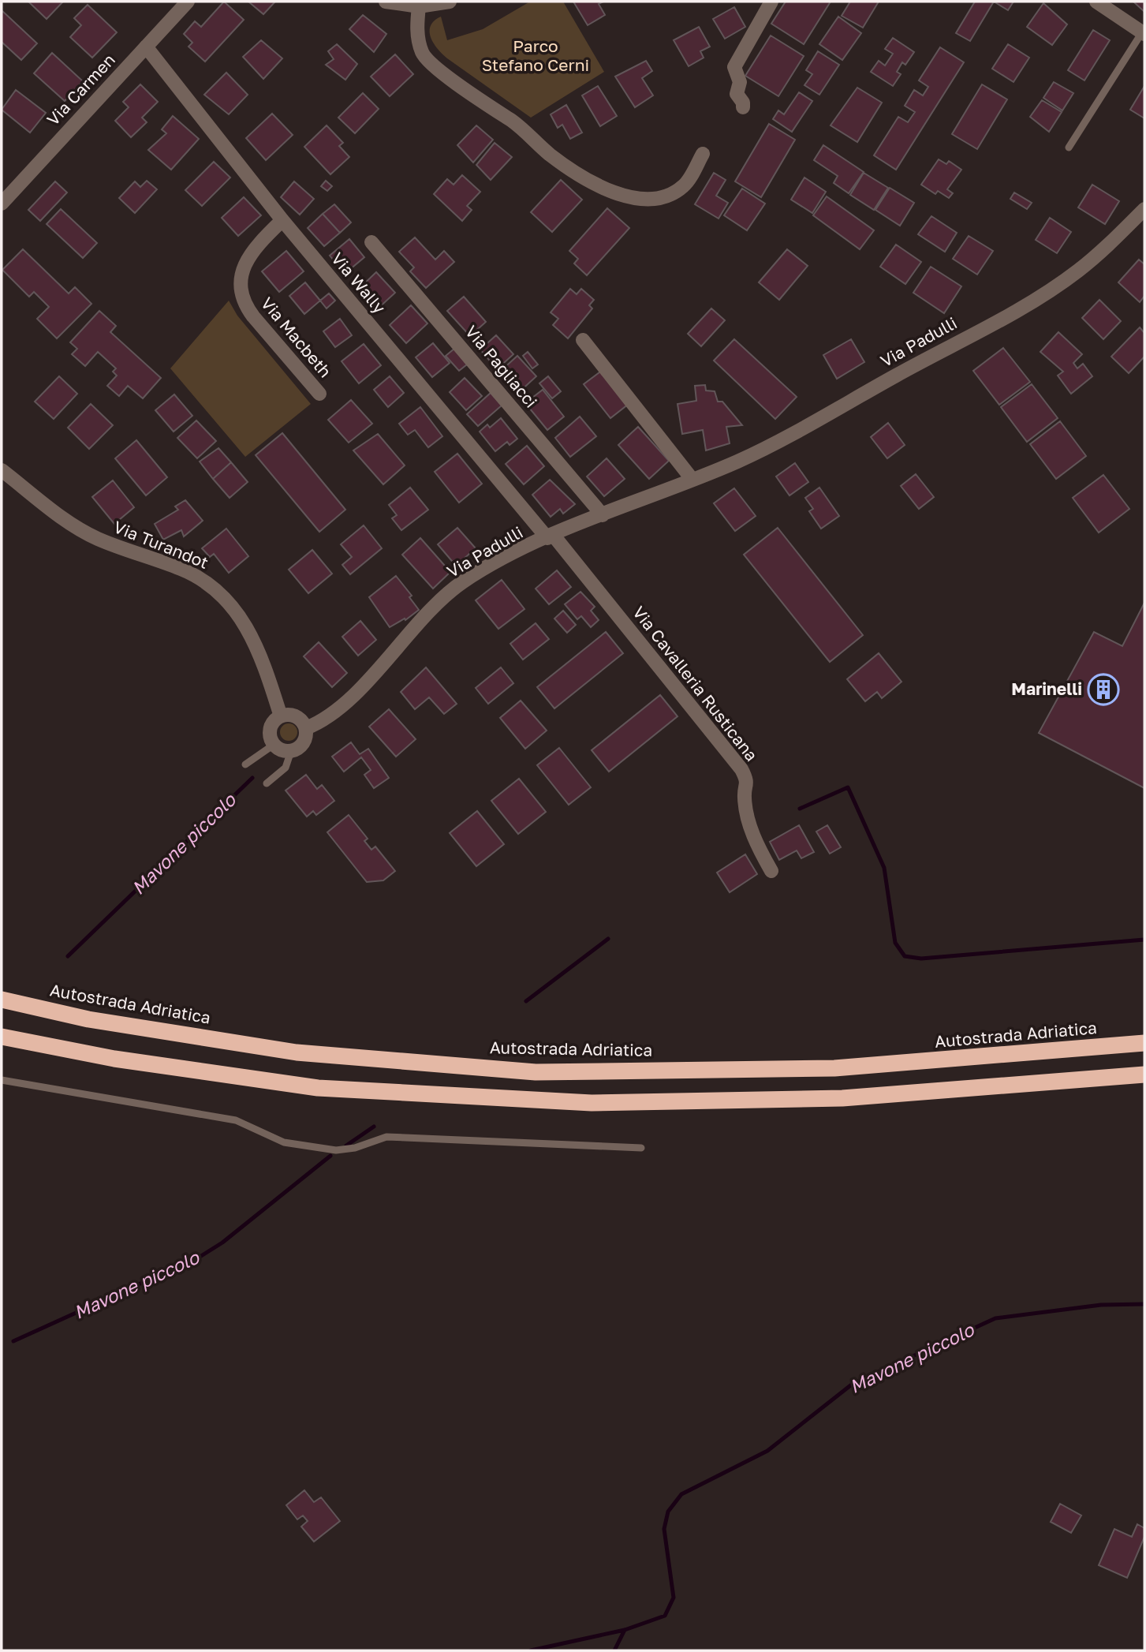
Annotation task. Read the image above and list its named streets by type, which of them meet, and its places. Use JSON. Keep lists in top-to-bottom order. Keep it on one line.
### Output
{"streets":{"highway":["Autostrada Adriatica"],"street":["Via Carmen","Via Wally","Via Macbeth","Via Padulli","Via Pagliacci","Via Turandot","Via Cavalleria Rusticana"]},"crossings":[["Via Carmen","Via Wally"],["Via Wally","Via Macbeth"],["Via Wally","Via Padulli"],["Via Wally","Via Cavalleria Rusticana"],["Via Padulli","Via Pagliacci"],["Via Padulli","Via Turandot"],["Via Padulli","Via Cavalleria Rusticana"]],"water":["Mavone piccolo"],"parks":["Parco Stefano Cerni"],"places":{"building":["Marinelli"]}}
